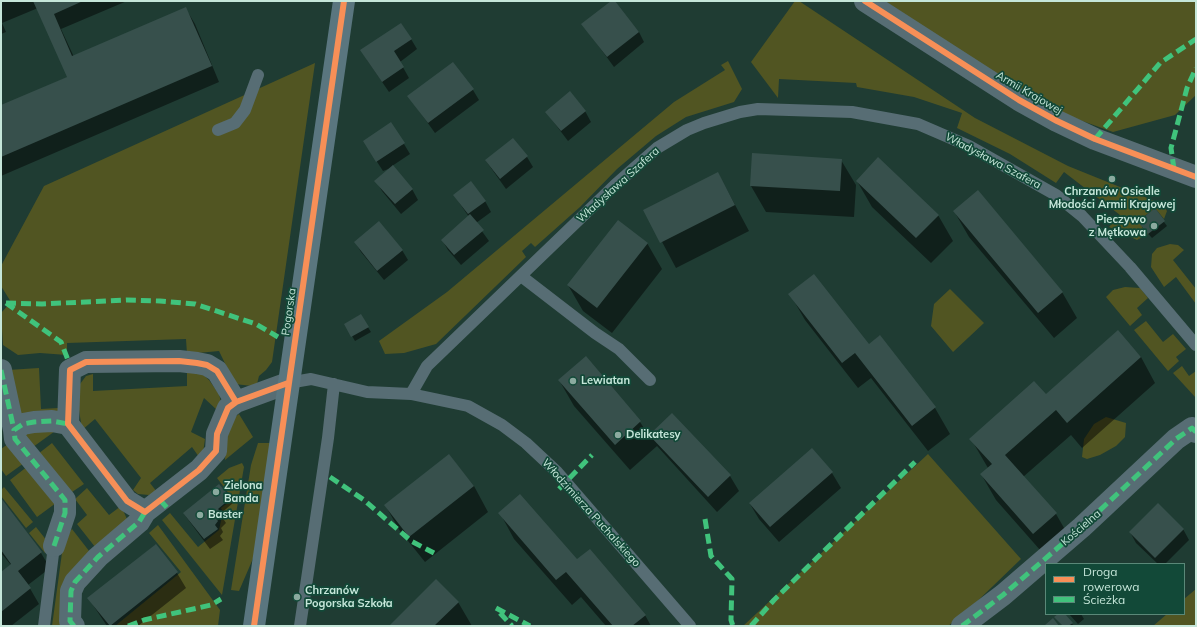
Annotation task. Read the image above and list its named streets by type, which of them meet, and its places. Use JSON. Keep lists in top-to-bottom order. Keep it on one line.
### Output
{"streets":{"street":["Armii Krajowej","Pogorska","Kościelna"],"lane":["Władysława Szafera","Włodzimierza Puchalskiego"]},"crossings":[["Władysława Szafera","Włodzimierza Puchalskiego"]],"places":["Chrzanów Osiedle Młodości Armii Krajowej","Pieczywo z Mętkowa","Lewiatan","Delikatesy","Zielona Banda","Baster","Chrzanów Pogorska Szkoła"],"legend":["Droga rowerowa","Ścieżka"]}
